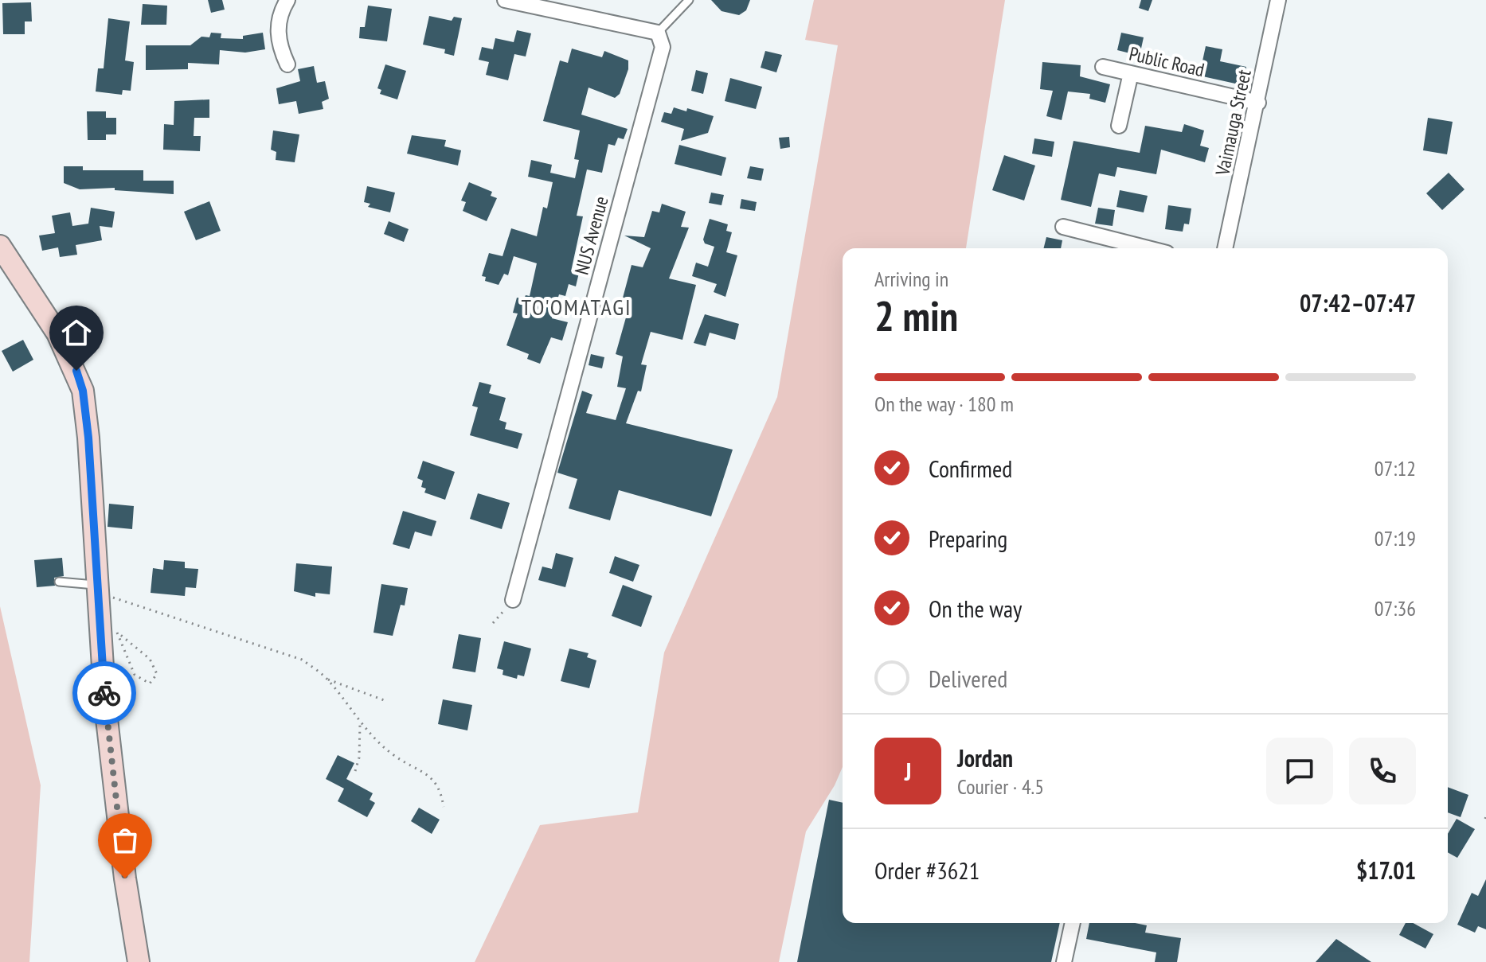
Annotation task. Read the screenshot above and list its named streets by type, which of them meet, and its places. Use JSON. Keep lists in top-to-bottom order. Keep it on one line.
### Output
{"streets":{"street":["Public Road","Vaimauga Street","NUS Avenue"]},"crossings":[["Public Road","Vaimauga Street"]],"districts":["TO'OMATAGI"],"page":{"heading":["2 min","Arriving in","07:42–07:47"],"panel":["Jordan","Courier · 4.5","Order #3621","$17.01"],"bar":"On the way · 180 m","list":[["Confirmed","07:12"],["Preparing","07:19"],["On the way","07:36"],"Delivered"],"round":"J"}}
